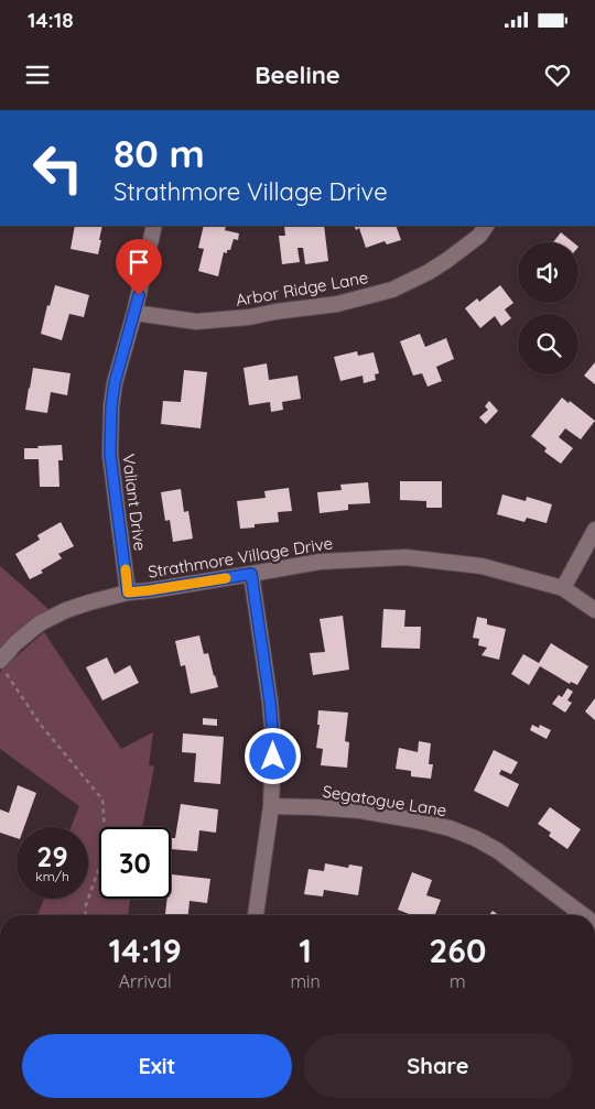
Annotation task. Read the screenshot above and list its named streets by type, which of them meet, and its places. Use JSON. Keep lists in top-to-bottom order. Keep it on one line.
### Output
{"streets":{"street":["Arbor Ridge Lane","Valiant Drive","Strathmore Village Drive","Segatogue Lane"]},"crossings":[["Arbor Ridge Lane","Valiant Drive"],["Valiant Drive","Strathmore Village Drive"]],"page":{"status":"14:18","header":"Beeline","turn":["80 m","Strathmore Village Drive"],"speed":"29 km/h","limit":"30","eta":["14:19","Arrival","1","min","260","m"],"buttons":["Exit","Share"]}}
